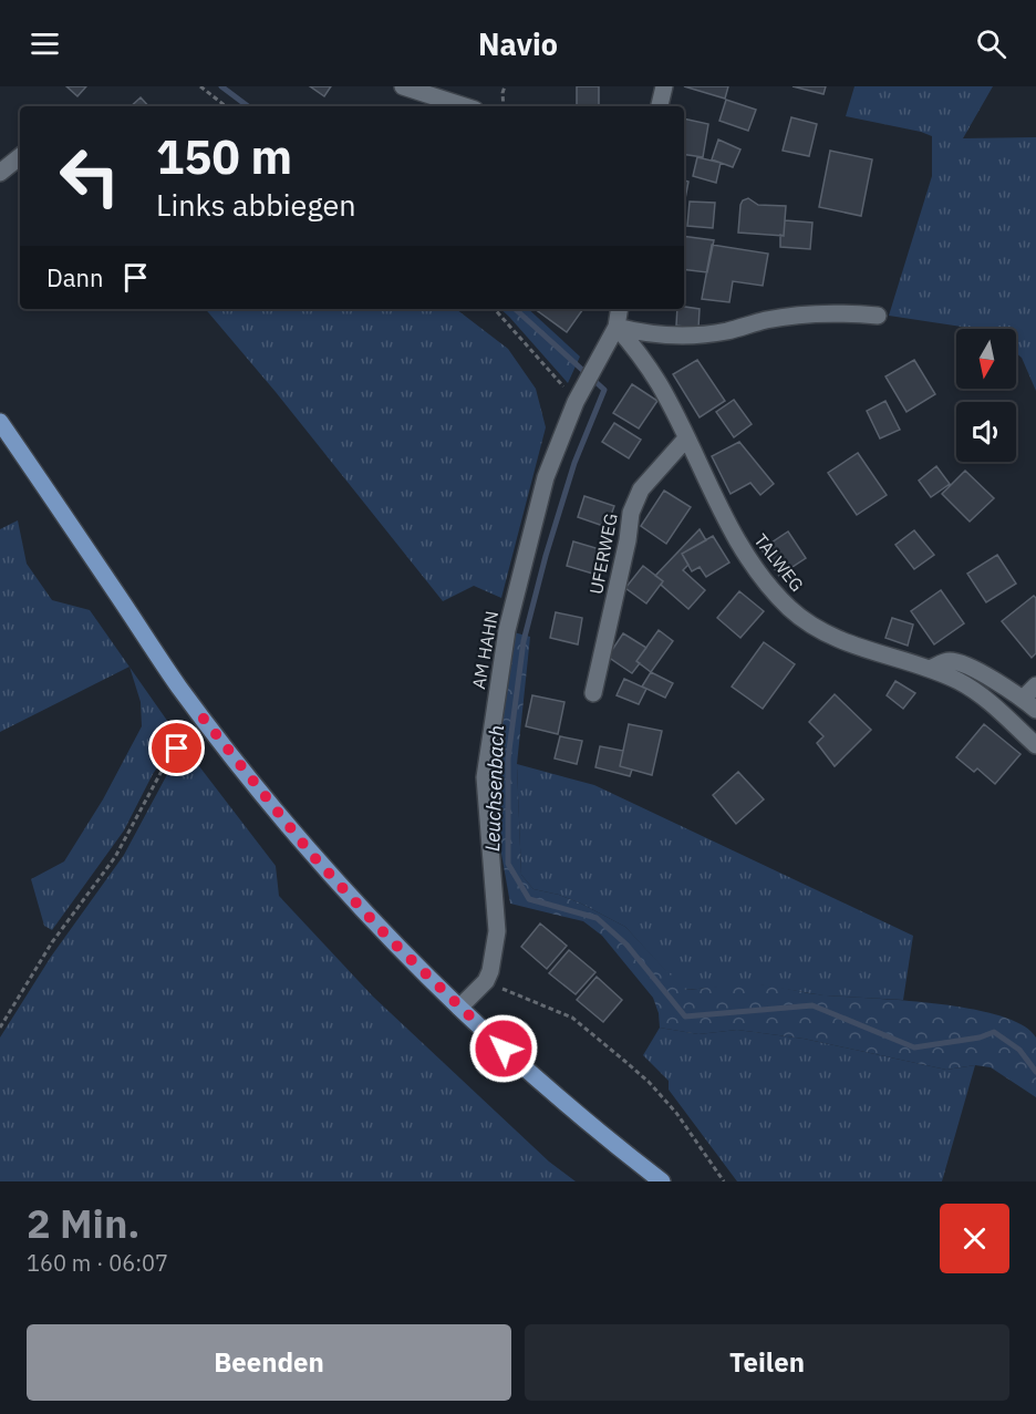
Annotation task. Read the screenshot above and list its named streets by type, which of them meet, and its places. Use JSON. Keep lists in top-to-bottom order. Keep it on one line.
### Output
{"streets":{"street":["UFERWEG","TALWEG","AM HAHN"]},"crossings":[["UFERWEG","TALWEG"],["TALWEG","AM HAHN"]],"water":["Leuchsenbach"],"north":"bottom","page":{"header":"Navio","turn":["150 m","Links abbiegen"],"then":"Dann","heading":["2 Min.","160 m · 06:07"],"buttons":["Beenden","Teilen"]}}
